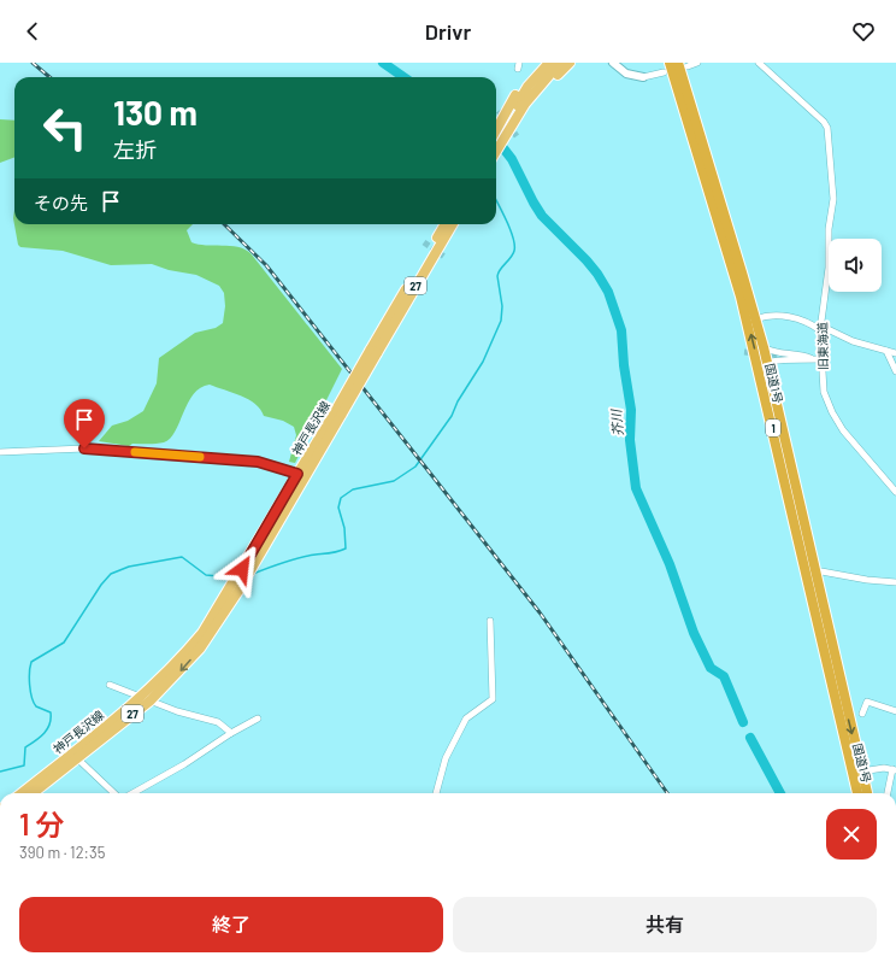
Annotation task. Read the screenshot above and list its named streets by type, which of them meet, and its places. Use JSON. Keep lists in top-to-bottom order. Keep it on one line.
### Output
{"streets":{"highway":["国道1号","1"],"main road":["27","神戸長沢線"],"street":["旧東海道"]},"water":["芥川"],"page":{"header":"Drivr","turn":["130 m","左折"],"then":"その先","heading":["1 分","390 m · 12:35"],"buttons":["終了","共有"]}}
